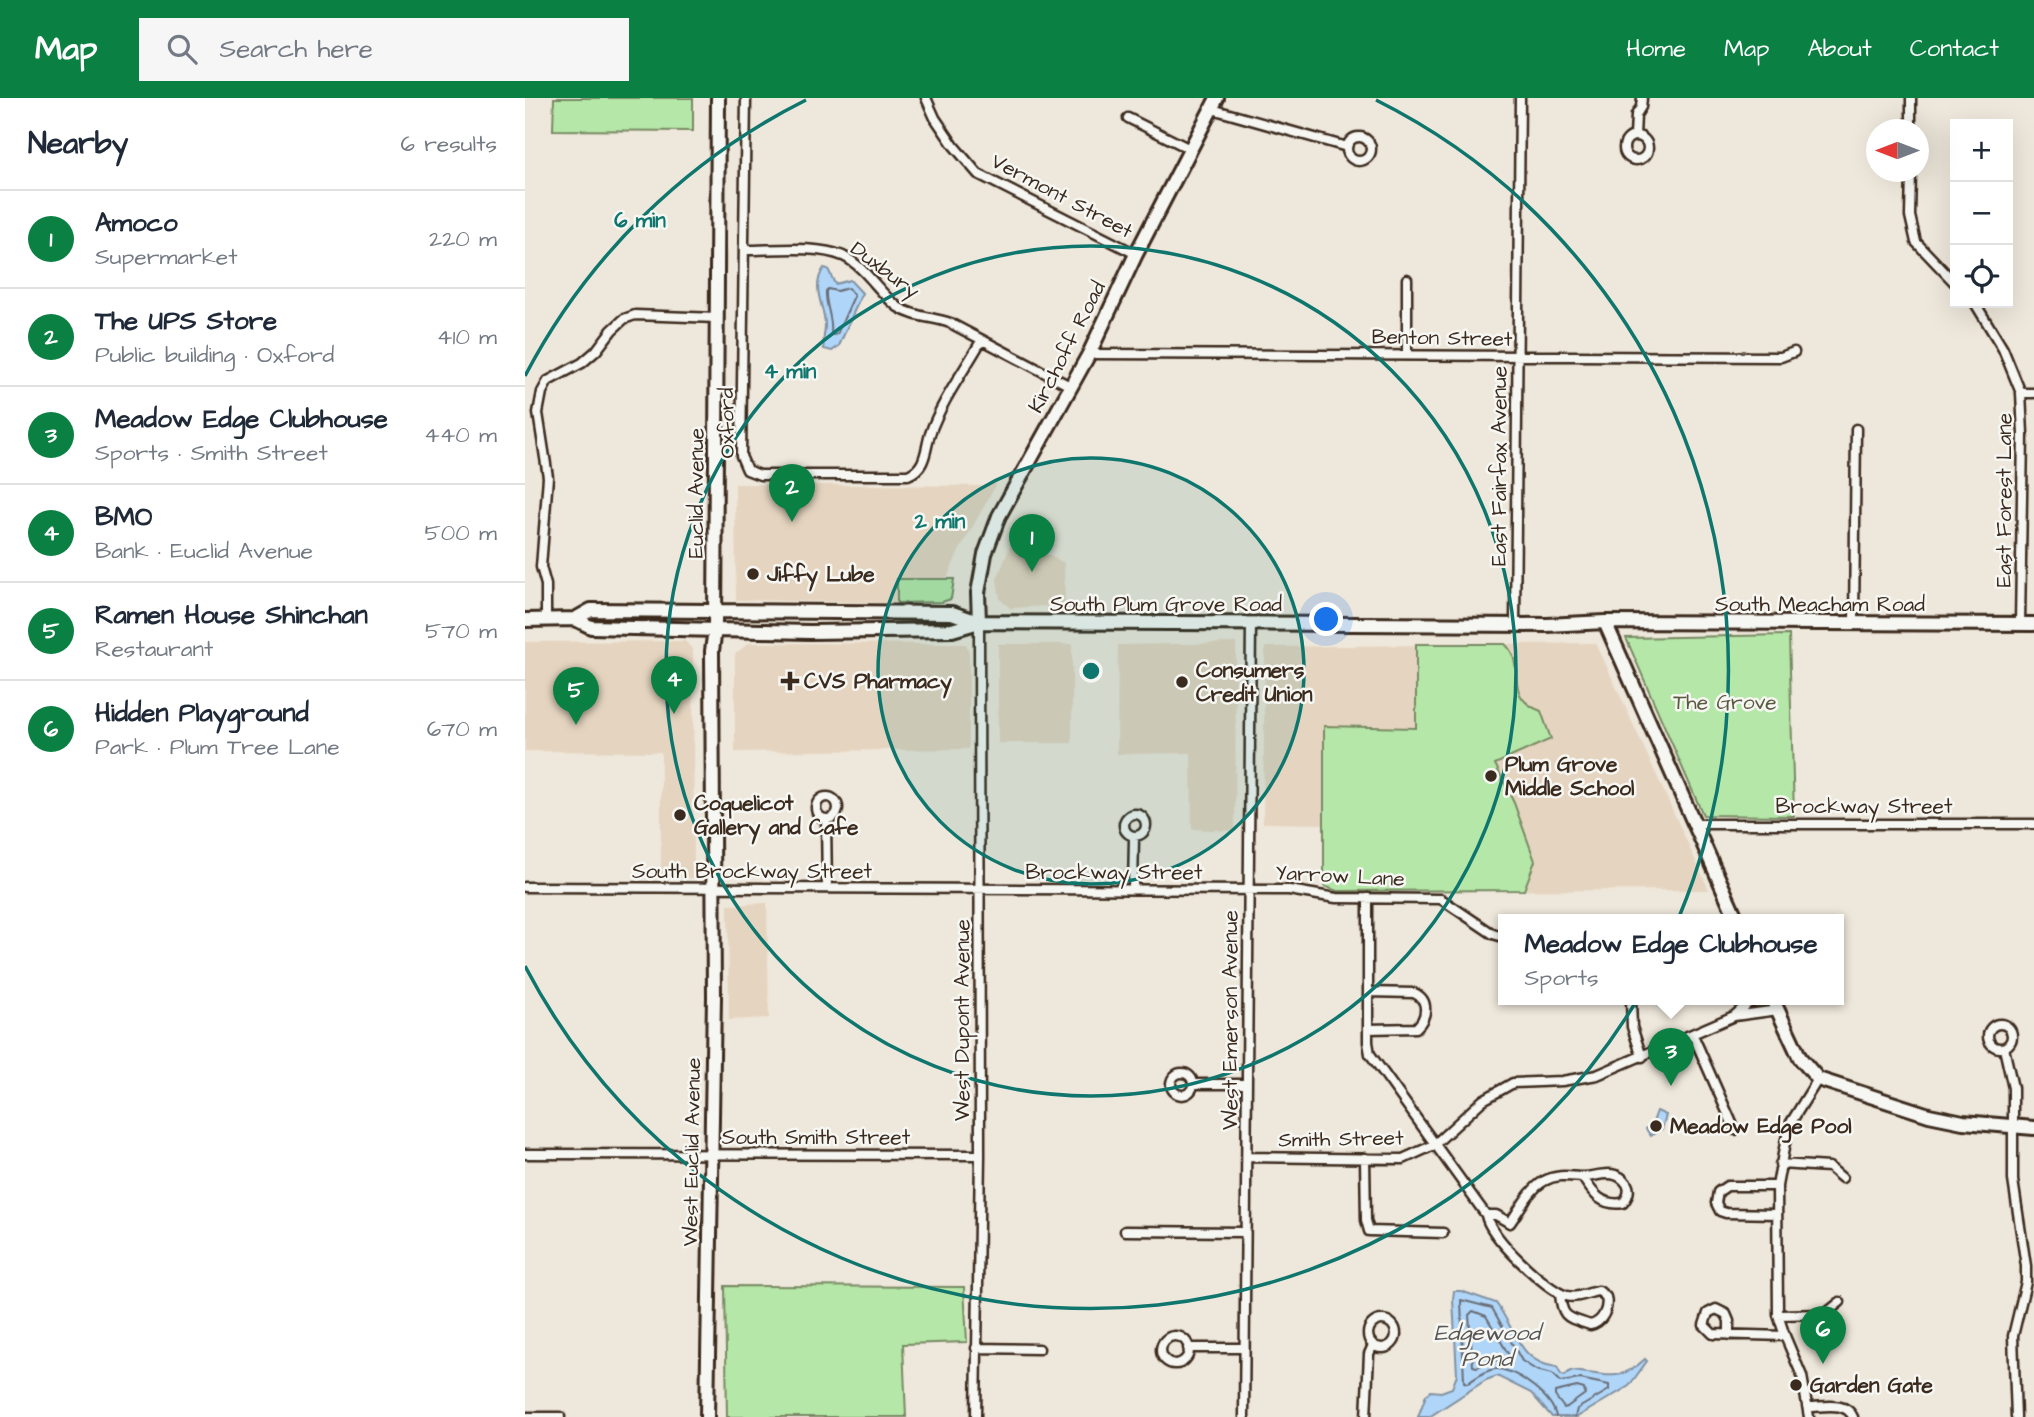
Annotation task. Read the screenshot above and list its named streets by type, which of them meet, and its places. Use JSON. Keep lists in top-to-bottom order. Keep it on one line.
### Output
{"streets":{"main road":["Kirchoff Road","Euclid Avenue","South Plum Grove Road","South Meacham Road","West Euclid Avenue"],"street":["Vermont Street","Duxbury","Benton Street","Oxford","East Fairfax Avenue","East Forest Lane","Brockway Street","South Brockway Street","Yarrow Lane","West Dupont Avenue","West Emerson Avenue","South Smith Street","Smith Street"]},"crossings":[["Vermont Street","Kirchoff Road"],["Duxbury","Kirchoff Road"],["Duxbury","Oxford"],["Benton Street","Kirchoff Road"],["Benton Street","East Fairfax Avenue"],["Kirchoff Road","South Plum Grove Road"],["Kirchoff Road","West Dupont Avenue"],["East Fairfax Avenue","South Plum Grove Road"],["Euclid Avenue","South Plum Grove Road"],["Euclid Avenue","South Brockway Street"],["Euclid Avenue","West Euclid Avenue"],["East Forest Lane","South Meacham Road"],["South Plum Grove Road","South Meacham Road"],["South Plum Grove Road","West Dupont Avenue"],["South Plum Grove Road","West Emerson Avenue"],["Brockway Street","South Brockway Street"],["Brockway Street","Yarrow Lane"],["Brockway Street","West Dupont Avenue"],["Brockway Street","West Emerson Avenue"],["South Brockway Street","West Dupont Avenue"],["South Brockway Street","West Euclid Avenue"],["Yarrow Lane","West Emerson Avenue"],["West Dupont Avenue","South Smith Street"],["West Emerson Avenue","Smith Street"],["South Smith Street","West Euclid Avenue"]],"water":["Edgewood Pond"],"parks":["The Grove"],"places":{"other":["Jiffy Lube","Consumers Credit Union","Plum Grove Middle School","Coquelicot Gallery and Cafe","Meadow Edge Pool","Garden Gate"],"health":["CVS Pharmacy"]},"north":"left","page":{"header":"Map","search":"Search here","nav":["Home","Map","About","Contact"],"heading":["Nearby","6 results"],"map_buttons":["+","−"],"list":[{"mark":"1","name":"Amoco","note":"Supermarket","value":"220 m"},{"mark":"2","name":"The UPS Store","note":"Public building · Oxford","value":"410 m"},{"mark":"3","name":"Meadow Edge Clubhouse","note":"Sports · Smith Street","value":"440 m"},{"mark":"4","name":"BMO","note":"Bank · Euclid Avenue","value":"500 m"},{"mark":"5","name":"Ramen House Shinchan","note":"Restaurant","value":"570 m"},{"mark":"6","name":"Hidden Playground","note":"Park · Plum Tree Lane","value":"670 m"}],"pins":["2","1","4","5","3","6"],"popup":["Meadow Edge Clubhouse","Sports"]},"rings":["6 min","4 min","2 min"]}
